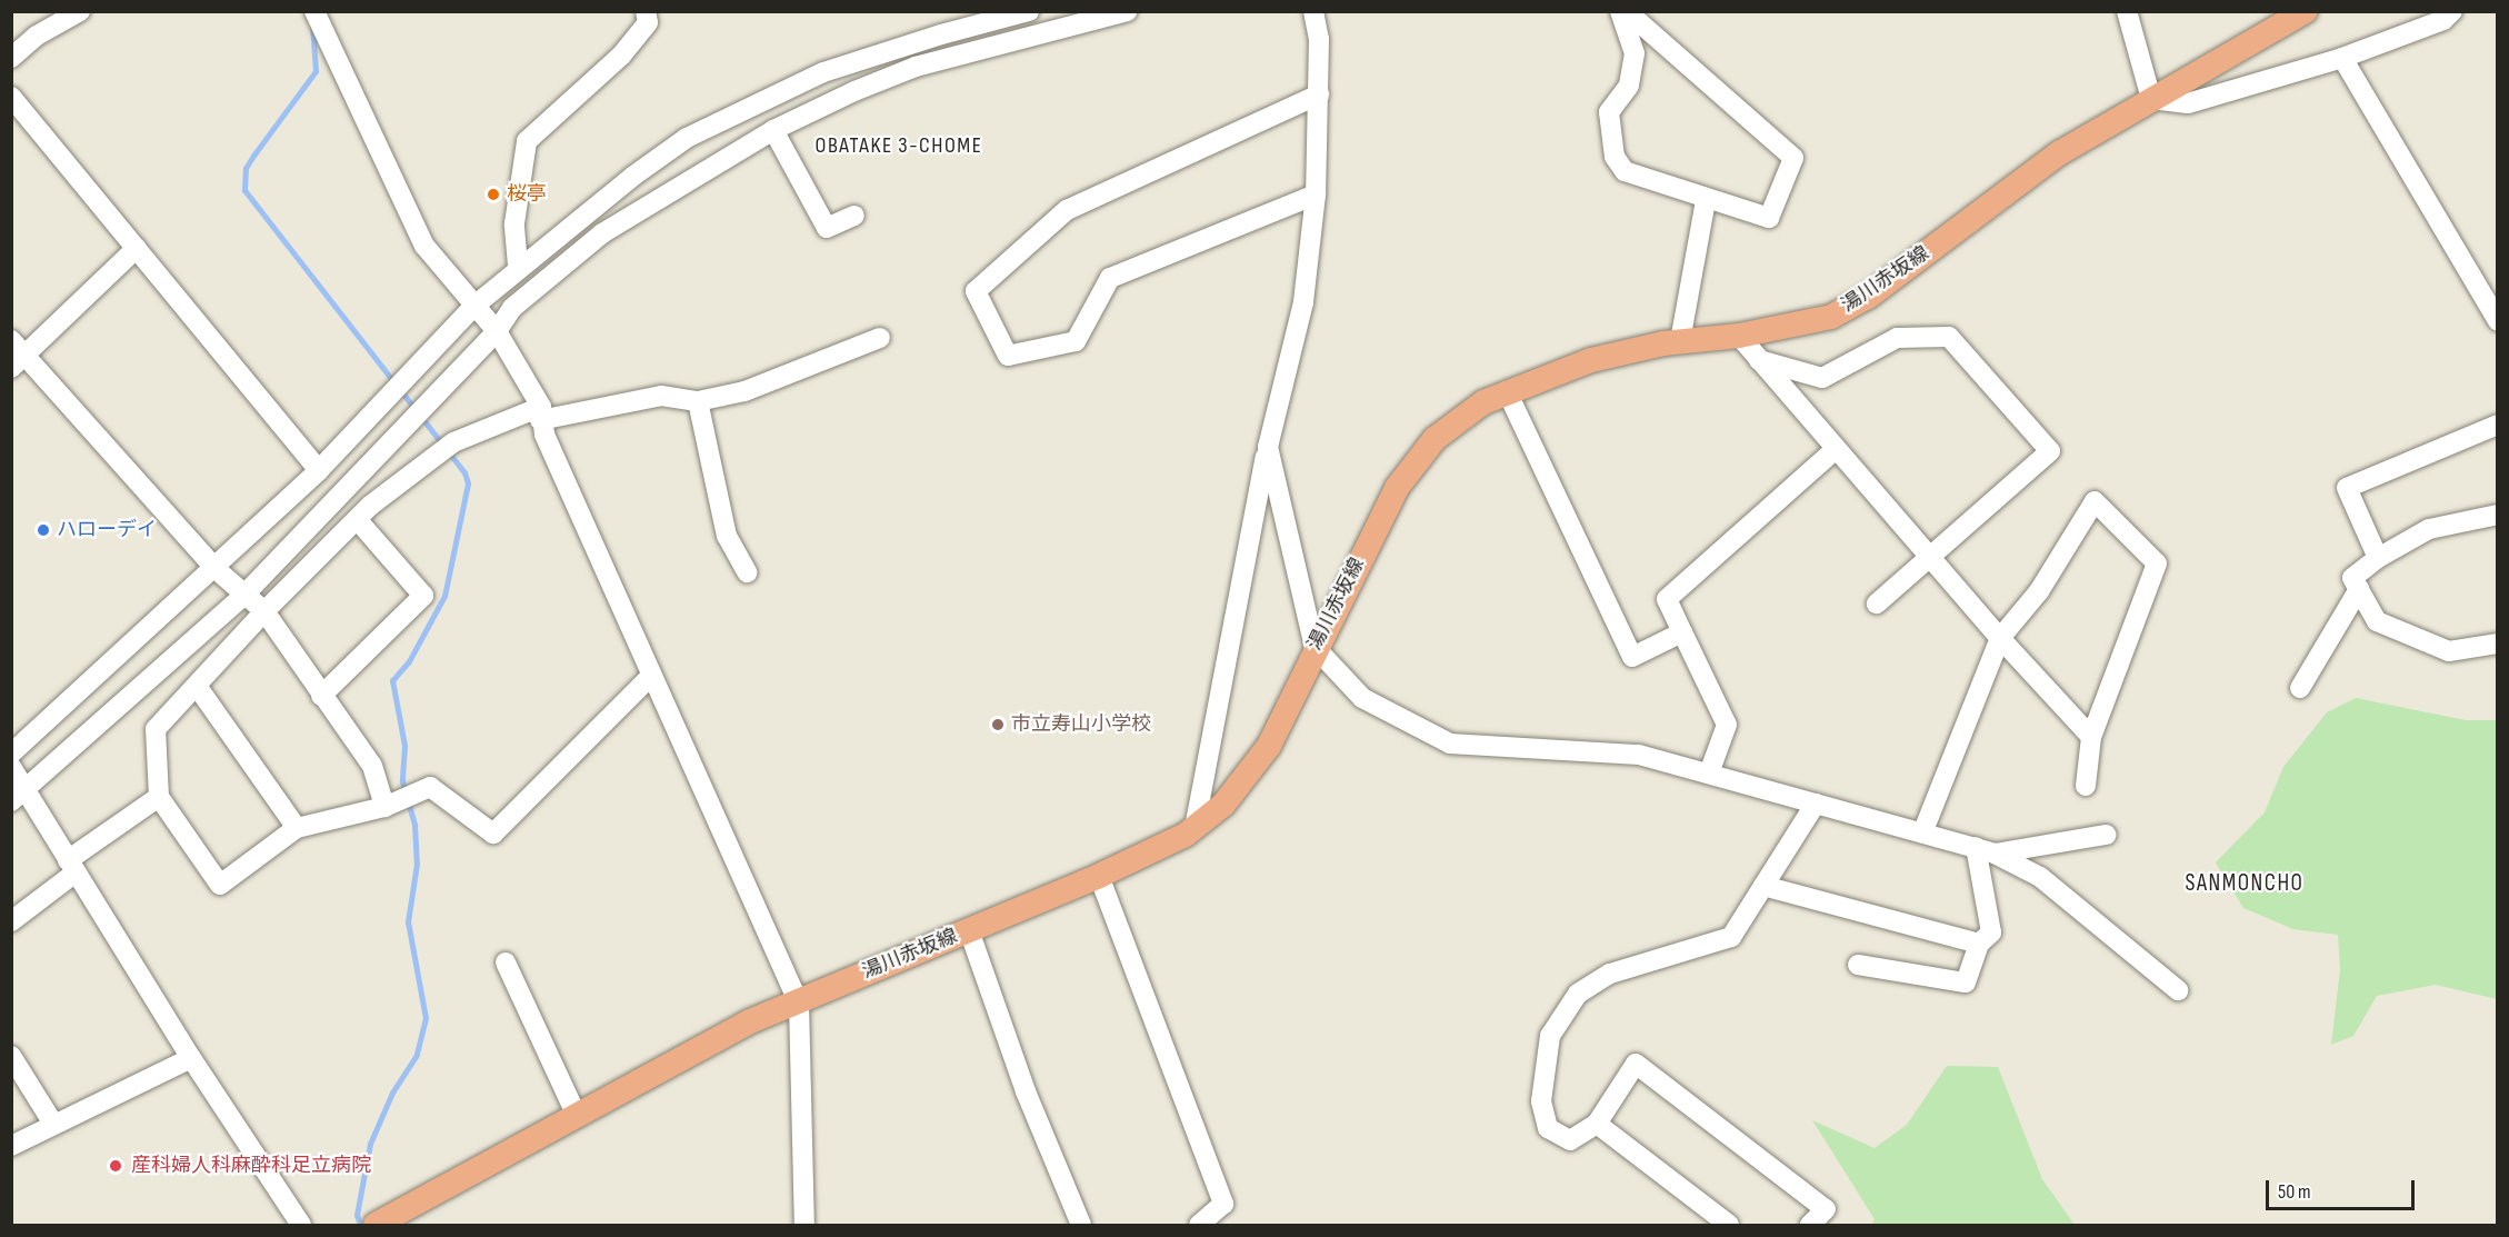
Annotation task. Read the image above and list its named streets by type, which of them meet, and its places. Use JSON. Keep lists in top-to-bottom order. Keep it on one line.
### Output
{"streets":{"main road":["湯川赤坂線"]},"districts":["OBATAKE 3-CHOME","SANMONCHO"],"places":["桜亭","ハローデイ","市立寿山小学校","産科婦人科麻酔科足立病院"],"scale_bar":"50 m"}
